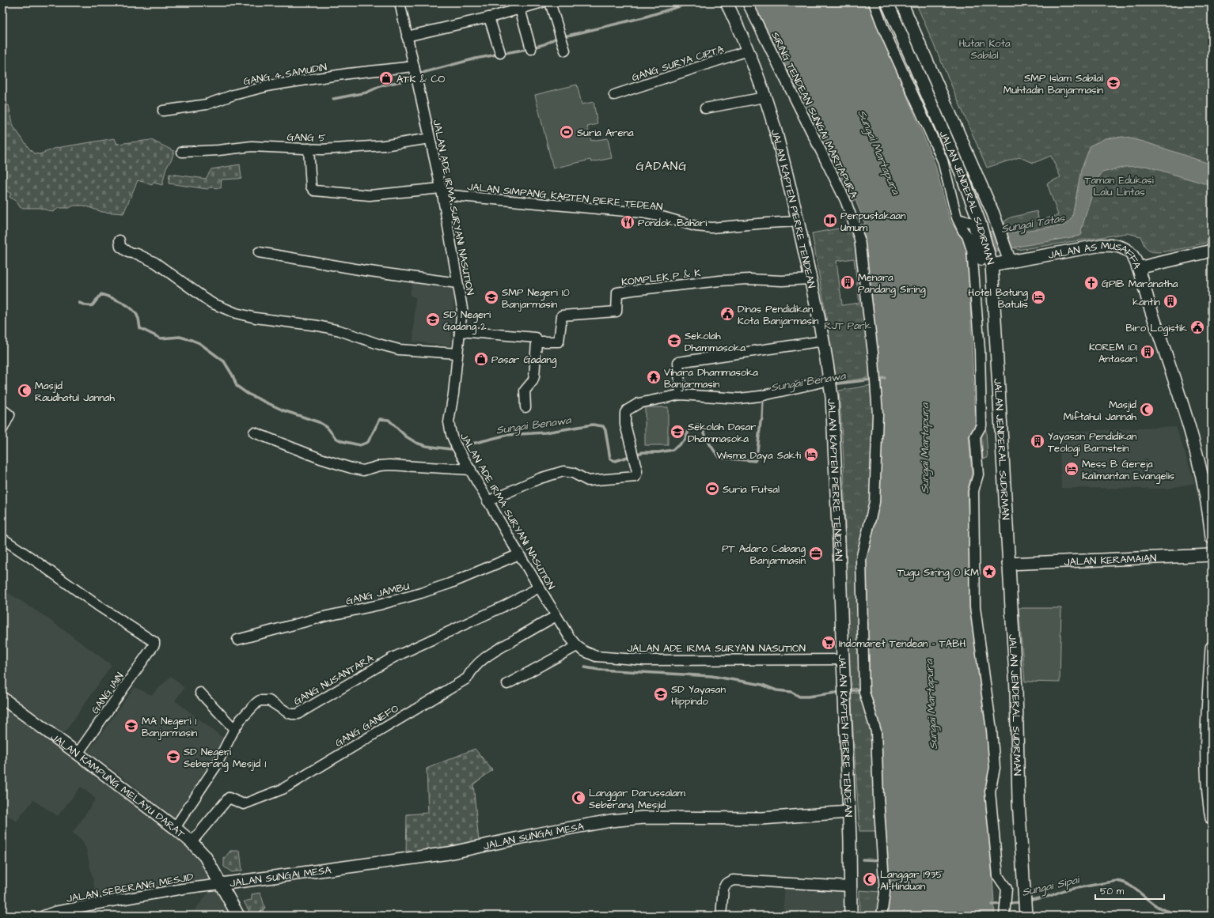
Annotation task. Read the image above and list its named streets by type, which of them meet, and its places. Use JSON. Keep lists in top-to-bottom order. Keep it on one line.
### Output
{"streets":{"main road":["JALAN JENDERAL SUDIRMAN","JALAN KAPTEN PIERRE TENDEAN","JALAN AS MUSAFFA","JALAN KERAMAIAN","JALAN KAMPUNG MELAYU DARAT","JALAN SUNGAI MESA"],"street":["GANG SURYA CIPTA","GANG 4 SAMUDIN","SIRING TENDEAN SUNGAI MARTAPURA","GANG 5","JALAN SIMPANG KAPTEN PIERE TEDEAN","JALAN ADE IRMA SURYANI NASUTION","KOMPLEK P & K","GANG JAMBU","GANG NUSANTARA","GANG IAIN","GANG GANEFO","JALAN SEBERANG MESJID"]},"crossings":[["GANG SURYA CIPTA","JALAN KAPTEN PIERRE TENDEAN"],["GANG 4 SAMUDIN","JALAN ADE IRMA SURYANI NASUTION"],["GANG 5","JALAN SIMPANG KAPTEN PIERE TEDEAN"],["GANG 5","JALAN ADE IRMA SURYANI NASUTION"],["JALAN SIMPANG KAPTEN PIERE TEDEAN","JALAN ADE IRMA SURYANI NASUTION"],["JALAN SIMPANG KAPTEN PIERE TEDEAN","JALAN KAPTEN PIERRE TENDEAN"],["JALAN JENDERAL SUDIRMAN","JALAN AS MUSAFFA"],["JALAN JENDERAL SUDIRMAN","JALAN KERAMAIAN"],["JALAN ADE IRMA SURYANI NASUTION","JALAN KAPTEN PIERRE TENDEAN"],["JALAN ADE IRMA SURYANI NASUTION","GANG JAMBU"],["JALAN ADE IRMA SURYANI NASUTION","GANG NUSANTARA"],["JALAN ADE IRMA SURYANI NASUTION","GANG GANEFO"],["JALAN KAPTEN PIERRE TENDEAN","KOMPLEK P & K"],["JALAN KAPTEN PIERRE TENDEAN","JALAN SUNGAI MESA"],["GANG NUSANTARA","JALAN KAMPUNG MELAYU DARAT"],["GANG IAIN","JALAN KAMPUNG MELAYU DARAT"],["GANG GANEFO","JALAN KAMPUNG MELAYU DARAT"],["JALAN KAMPUNG MELAYU DARAT","JALAN SUNGAI MESA"],["JALAN KAMPUNG MELAYU DARAT","JALAN SEBERANG MESJID"],["JALAN SUNGAI MESA","JALAN SEBERANG MESJID"]],"districts":["GADANG"],"water":["Sungai Martapura","Sungai Tatas","Sungai Benawa","Sungai Sipai"],"parks":["Hutan Kota Sabilal","Taman Edukasi Lalu Lintas","RJT Park"],"places":{"shop":["ATK & CO","Pasar Gadang"],"school or university":["SMP Islam Sabilal Muhtadin Banjarmasin","SMP Negeri 10 Banjarmasin","SD Negeri Gadang 2","Sekolah Dhammasoka","Sekolah Dasar Dhammasoka","SD Yayasan Hippindo","MA Negeri 1 Banjarmasin","SD Negeri Seberang Mesjid 1"],"sports":["Suria Arena","Suria Futsal"],"library":["Perpustakaan Umum"],"restaurant":["Pondok Bahari"],"building":["Menara Pandang Siring","kantin","KOREM 101 Antasari","Yayasan Pendidikan Teologi Barnstein"],"church":["GPIB Maranatha"],"hotel":["Hotel Batung Batulis","Wisma Daya Sakti","Mess B Gereja Kalimantan Evangelis"],"public building":["Dinas Pendidikan Kota Banjarmasin","Biro Logistik"],"temple":["Vihara Dhammasoka Banjarmasin"],"mosque":["Masjid Raudhatul Jannah","Masjid Miftahul Jannah","Langgar Darussalam Seberang Mesjid","Langgar 1935 Al-Hinduan"],"office":["PT Adaro Cabang Banjarmasin"],"place":["Tugu Siring 0 KM"],"supermarket":["Indomaret Tendean - TABH"]},"scale_bar":"50 m"}
